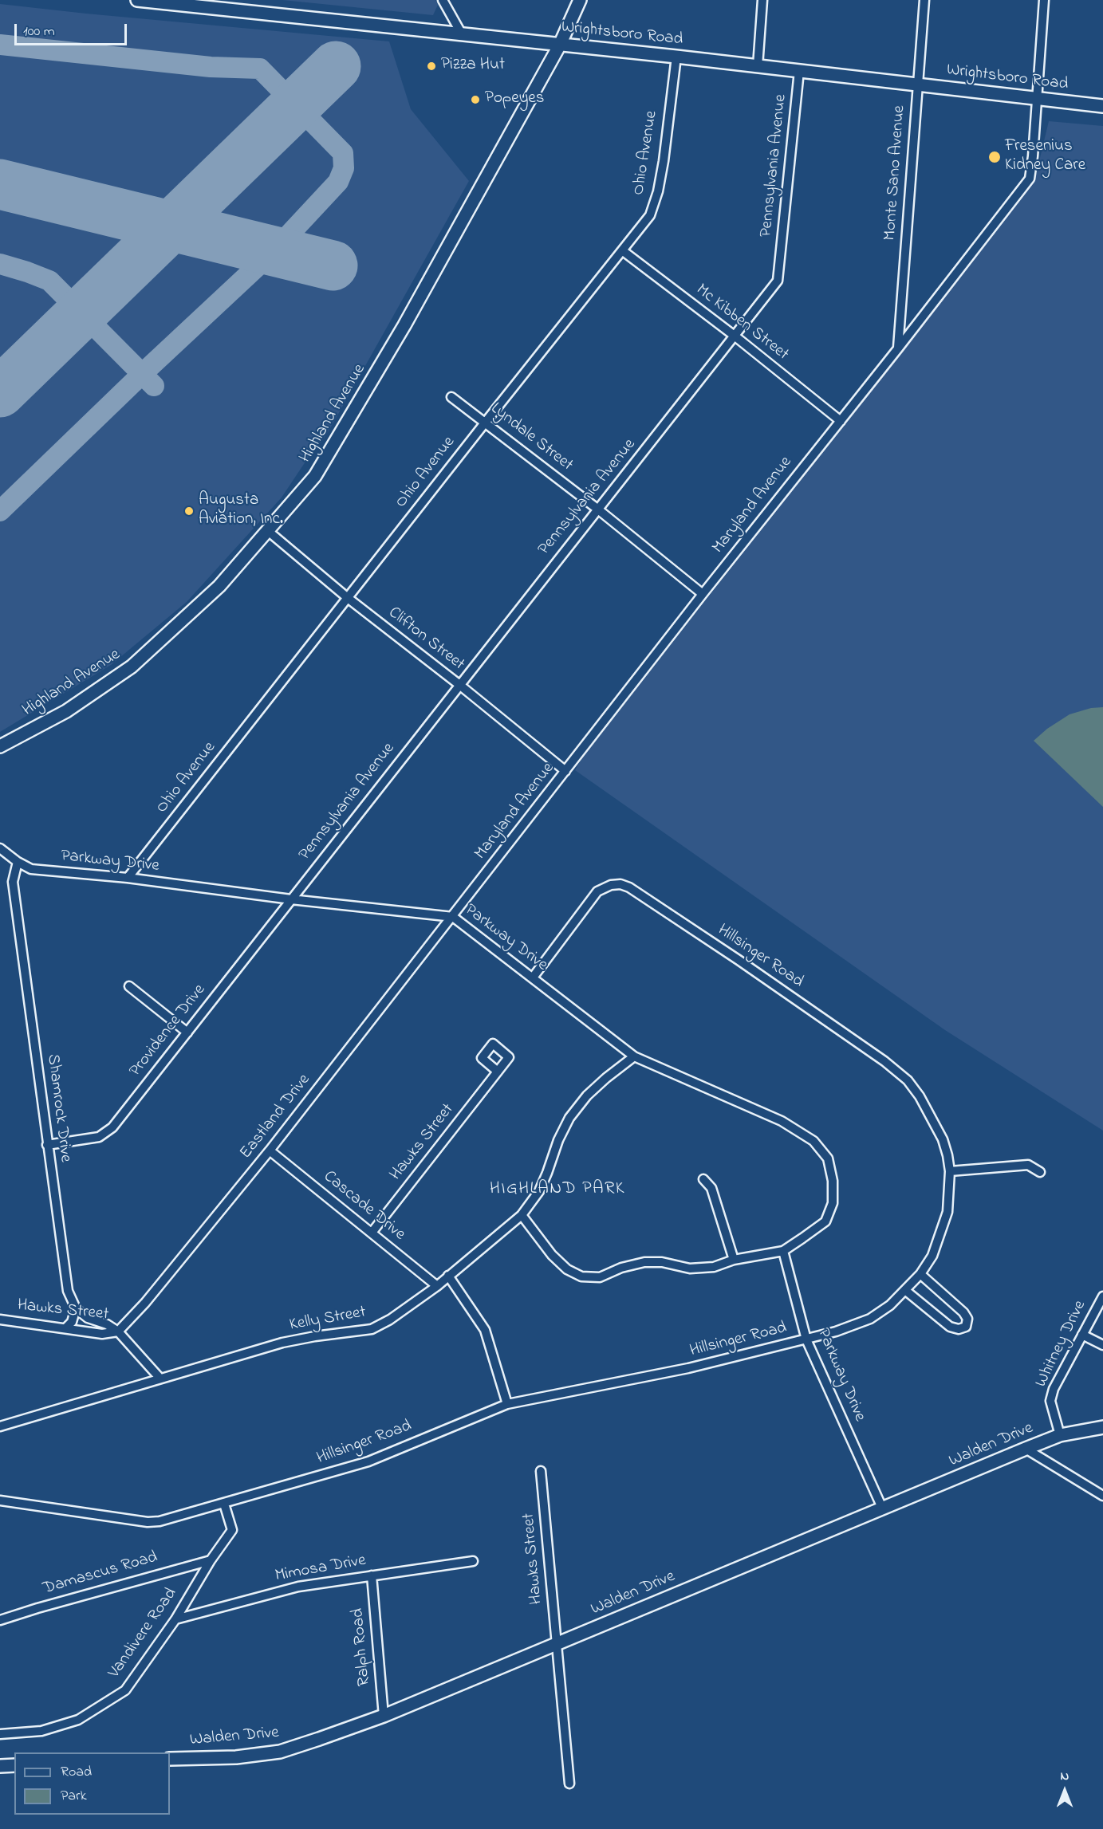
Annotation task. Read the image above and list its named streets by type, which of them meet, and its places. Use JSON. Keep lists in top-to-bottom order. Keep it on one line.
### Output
{"streets":{"main road":["Wrightsboro Road","Highland Avenue","Walden Drive"],"street":["Ohio Avenue","Pennsylvania Avenue","Monte Sano Avenue","Mc Kibben Street","Lyndale Street","Maryland Avenue","Clifton Street","Parkway Drive","Hillsinger Road","Providence Drive","Shamrock Drive","Eastland Drive","Hawks Street","Cascade Drive","Kelly Street","Whitney Drive","Mimosa Drive","Damascus Road","Vandivere Road","Ralph Road"]},"crossings":[["Wrightsboro Road","Ohio Avenue"],["Wrightsboro Road","Pennsylvania Avenue"],["Wrightsboro Road","Monte Sano Avenue"],["Wrightsboro Road","Highland Avenue"],["Wrightsboro Road","Maryland Avenue"],["Ohio Avenue","Mc Kibben Street"],["Ohio Avenue","Lyndale Street"],["Ohio Avenue","Clifton Street"],["Ohio Avenue","Parkway Drive"],["Pennsylvania Avenue","Mc Kibben Street"],["Pennsylvania Avenue","Lyndale Street"],["Pennsylvania Avenue","Clifton Street"],["Pennsylvania Avenue","Parkway Drive"],["Pennsylvania Avenue","Providence Drive"],["Monte Sano Avenue","Maryland Avenue"],["Mc Kibben Street","Maryland Avenue"],["Highland Avenue","Clifton Street"],["Lyndale Street","Maryland Avenue"],["Maryland Avenue","Clifton Street"],["Maryland Avenue","Parkway Drive"],["Maryland Avenue","Eastland Drive"],["Parkway Drive","Hillsinger Road"],["Parkway Drive","Providence Drive"],["Parkway Drive","Shamrock Drive"],["Parkway Drive","Eastland Drive"],["Parkway Drive","Kelly Street"],["Parkway Drive","Walden Drive"],["Hillsinger Road","Vandivere Road"],["Providence Drive","Shamrock Drive"],["Eastland Drive","Hawks Street"],["Eastland Drive","Cascade Drive"],["Hawks Street","Cascade Drive"],["Hawks Street","Kelly Street"],["Hawks Street","Walden Drive"],["Cascade Drive","Kelly Street"],["Whitney Drive","Walden Drive"],["Walden Drive","Ralph Road"],["Mimosa Drive","Vandivere Road"],["Mimosa Drive","Ralph Road"],["Damascus Road","Vandivere Road"]],"districts":["HIGHLAND PARK"],"places":["Pizza Hut","Popeyes","Fresenius Kidney Care","Augusta Aviation, Inc."],"legend":["Road","Park"],"scale_bar":"100 m","north":"top"}
